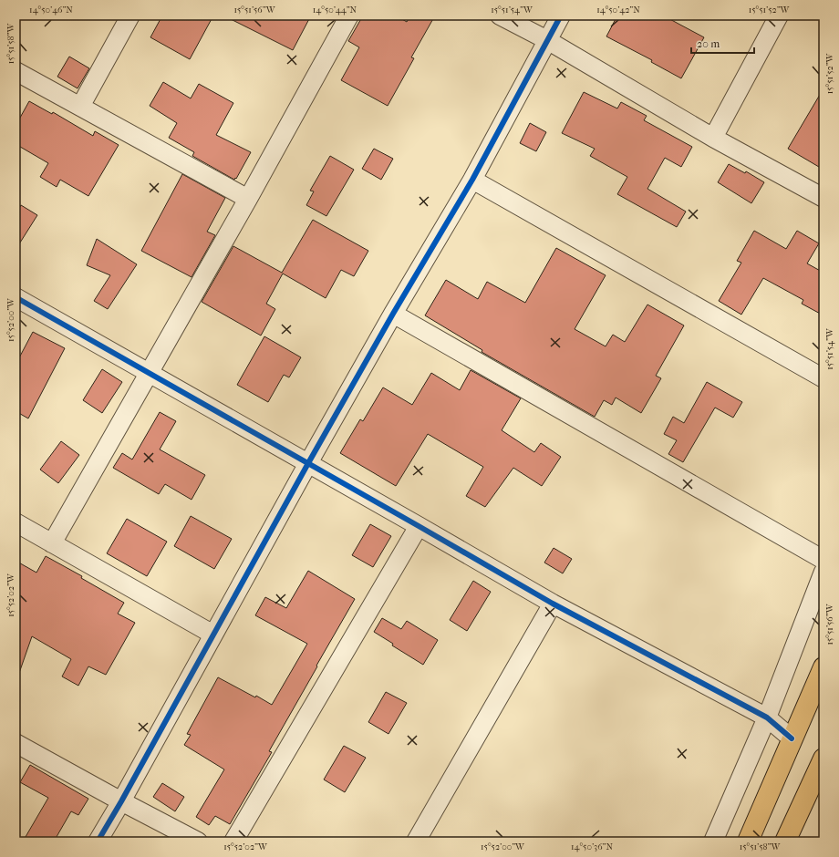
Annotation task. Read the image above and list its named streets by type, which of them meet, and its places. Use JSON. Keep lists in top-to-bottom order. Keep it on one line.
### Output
{"scale_bar":"20 m","coordinates":["14°50'46\"N","15°51'56\"W","14°50'44\"N","15°51'54\"W","14°50'42\"N","15°51'52\"W","15°51'58\"W","15°52'00\"W","15°52'02\"W","14°50'36\"N"]}
